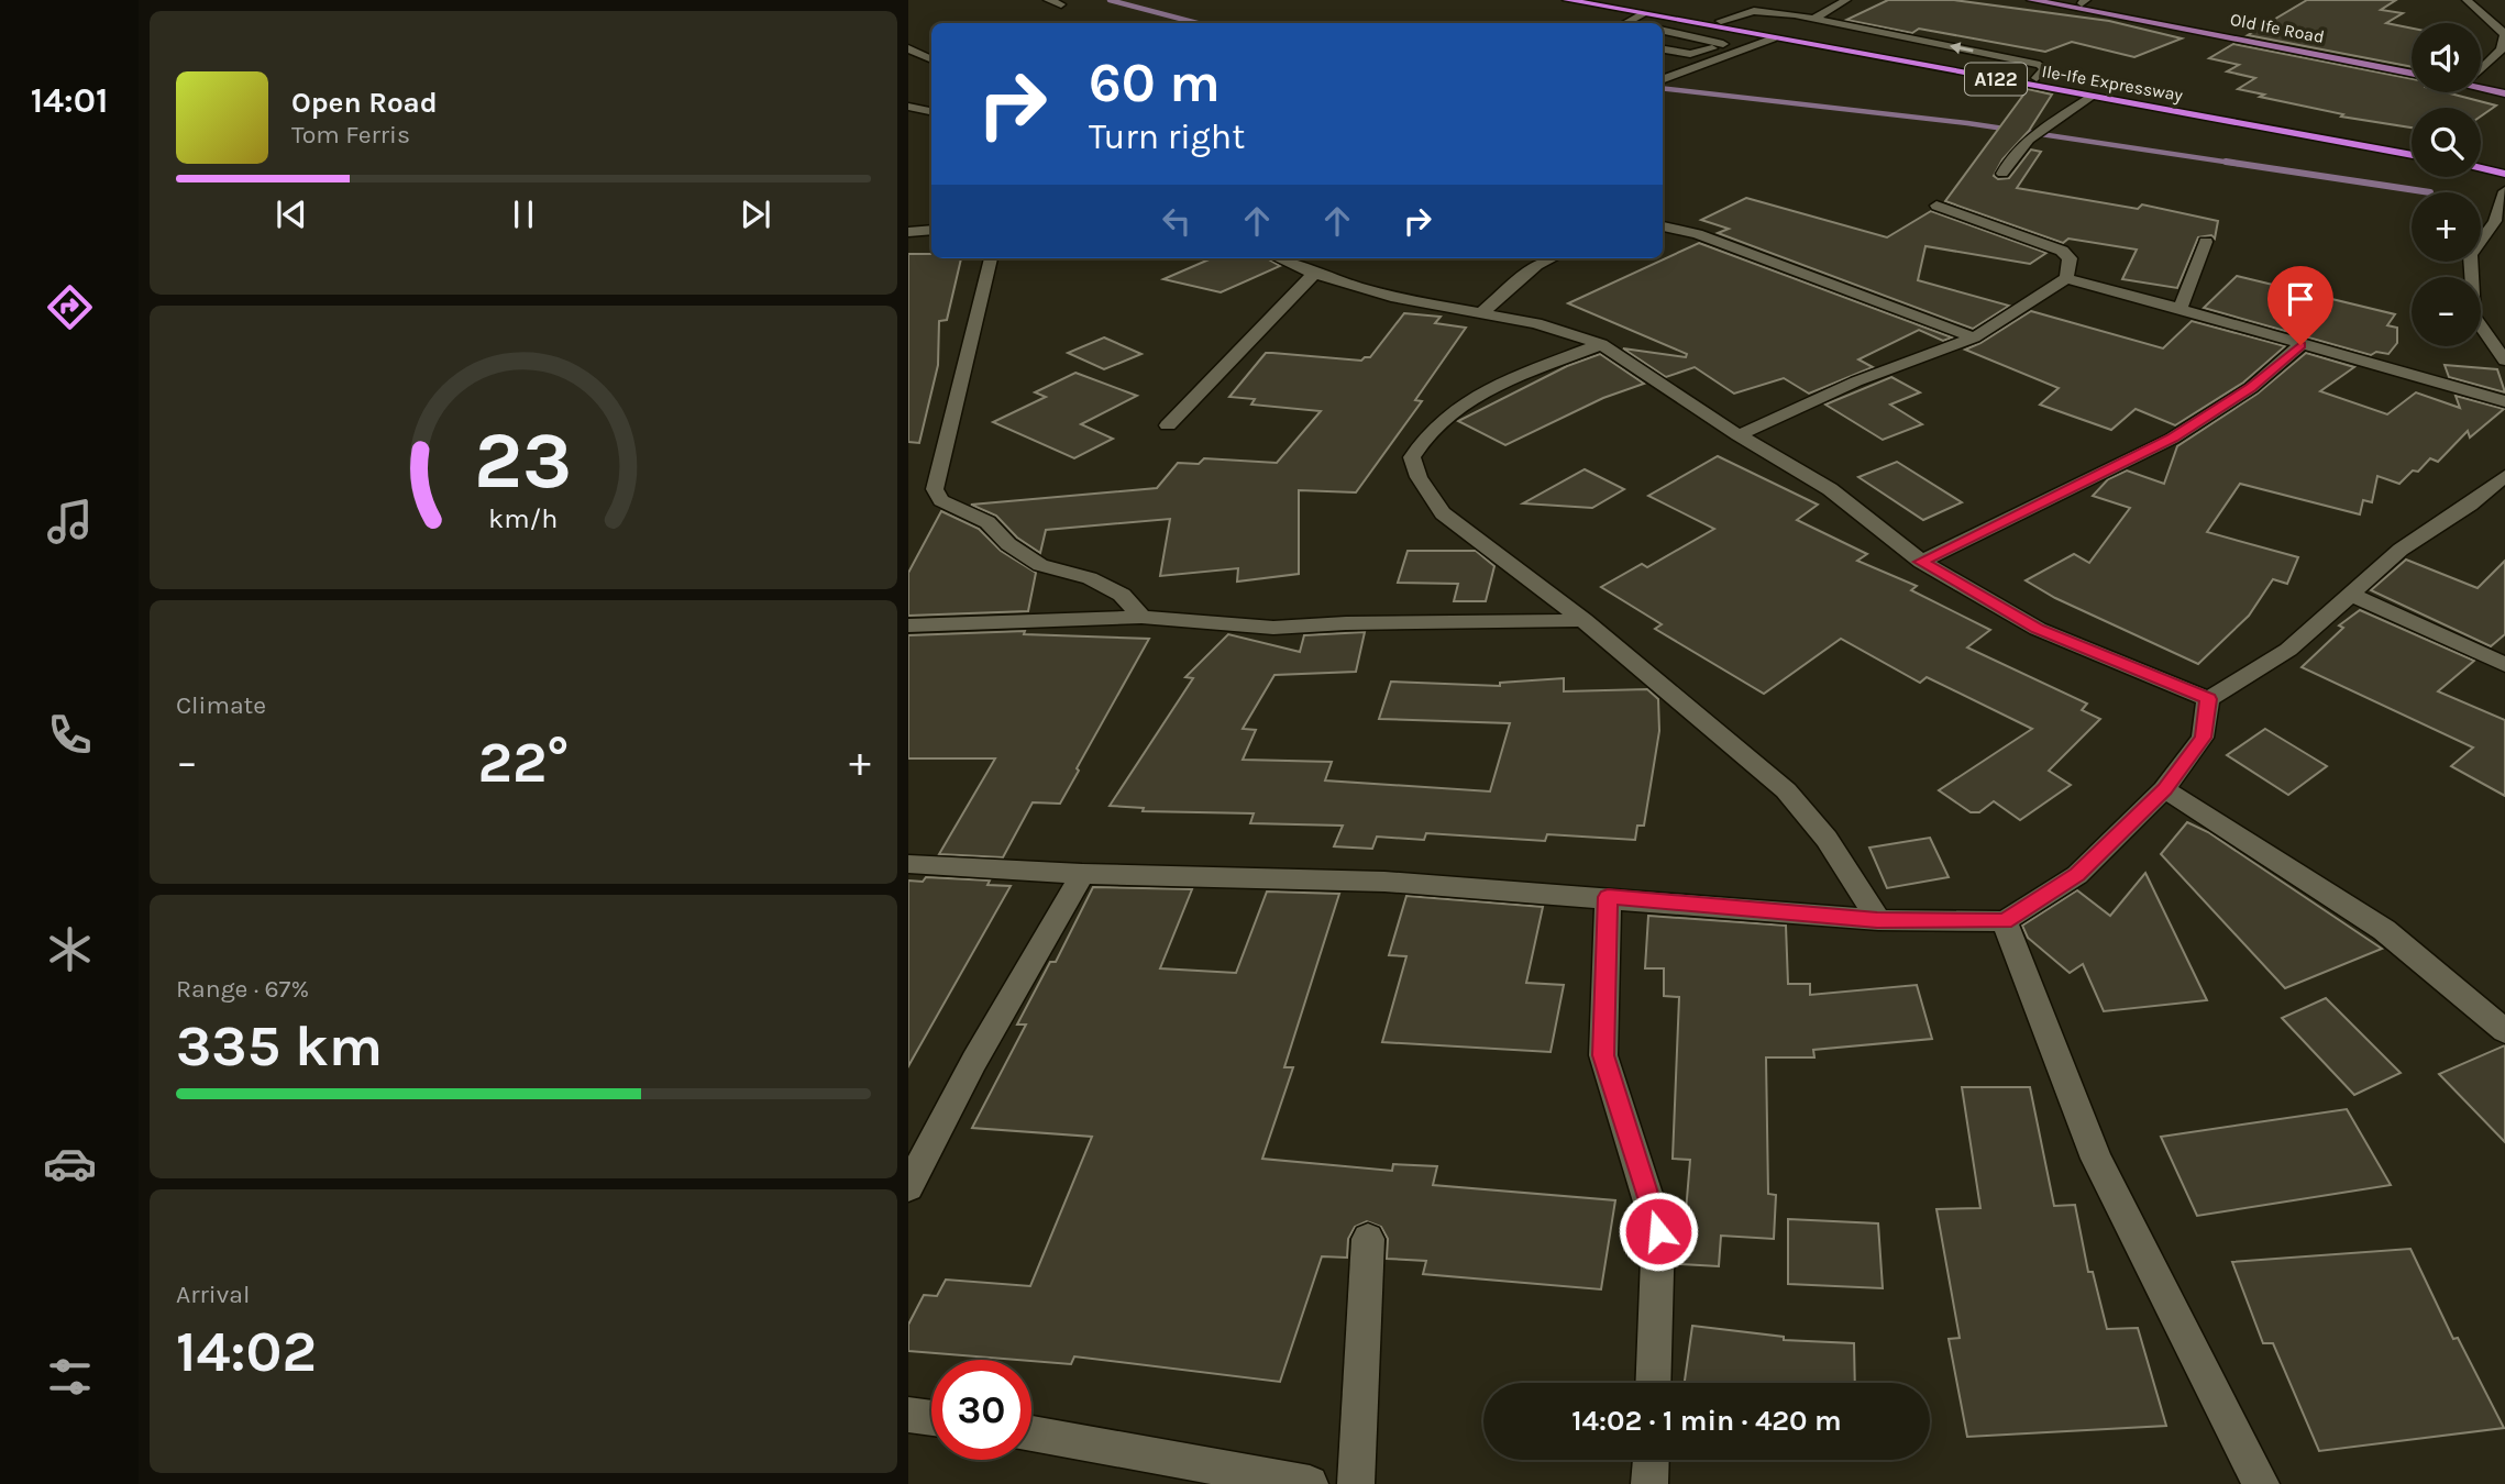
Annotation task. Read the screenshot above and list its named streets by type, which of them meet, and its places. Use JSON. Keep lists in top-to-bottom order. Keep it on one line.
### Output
{"streets":{"highway":["A122","Ile-Ife Expressway"],"main road":["Old Ife Road"]},"page":{"tabs":"14:01","map_buttons":["+","−"],"turn":["60 m","Turn right"],"song":["Open Road","Tom Ferris"],"tile":["Climate",["Range · 67%","335 km"],["Arrival","14:02"]],"heat":["−","22°","+"],"limit":"30","trip":"14:02 · 1 min · 420 m","gauge":["23","km/h"]}}
